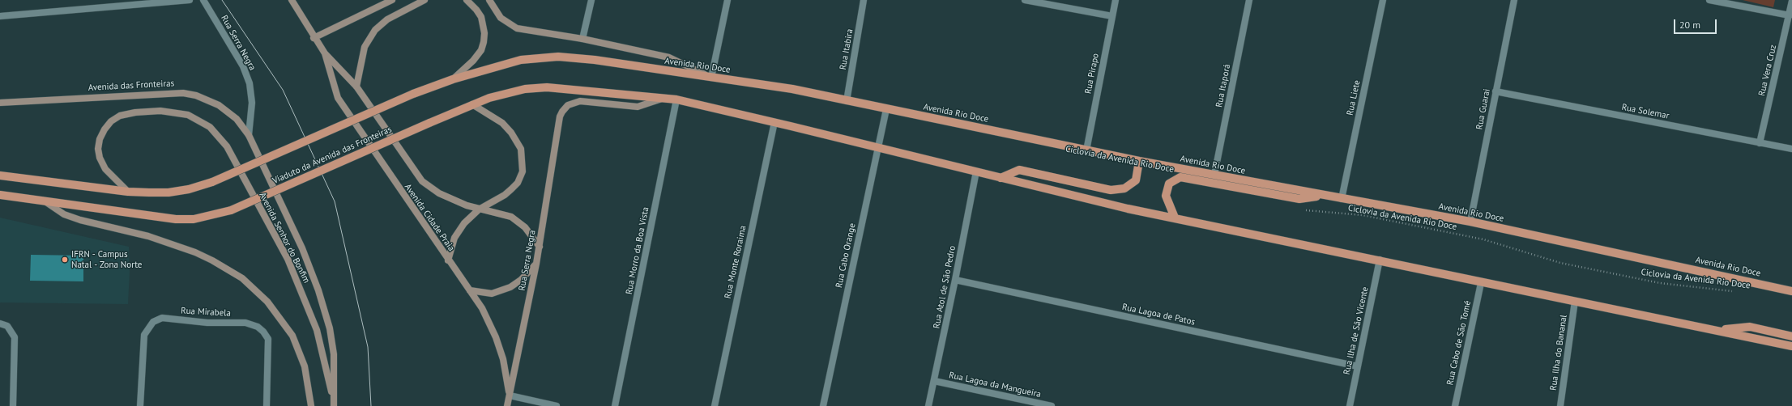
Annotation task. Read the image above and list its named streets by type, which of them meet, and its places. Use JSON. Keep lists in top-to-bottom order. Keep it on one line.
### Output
{"streets":{"main road":["Rua Serra Negra","Avenida Rio Doce","Avenida das Fronteiras","Viaduto da Avenida das Fronteiras","Avenida Cidade Praia","Avenida Senhor do Bonfim"],"street":["Rua Itabira","Rua Vera Cruz","Rua Pirapo","Rua Itaporá","Rua Liete","Rua Guarai","Rua Solemar","Rua Morro da Boa Vista","Rua Cabo Orange","Rua Monte Roraima","Rua Atol de São Pedro","Rua Mirabela","Rua Lagoa de Patos","Rua Ilha de São Vicente","Rua Cabo de São Tomé","Rua Ilha do Bananal","Rua Lagoa da Mangueira"],"path":["Ciclovia da Avenida Rio Doce"]},"crossings":[["Rua Serra Negra","Avenida das Fronteiras"],["Rua Serra Negra","Viaduto da Avenida das Fronteiras"],["Rua Serra Negra","Avenida Cidade Praia"],["Rua Serra Negra","Avenida Senhor do Bonfim"],["Rua Itabira","Avenida Rio Doce"],["Avenida Rio Doce","Rua Pirapo"],["Avenida Rio Doce","Rua Itaporá"],["Avenida Rio Doce","Rua Liete"],["Avenida Rio Doce","Rua Guarai"],["Avenida Rio Doce","Rua Cabo Orange"],["Rua Vera Cruz","Rua Solemar"],["Avenida das Fronteiras","Avenida Senhor do Bonfim"],["Rua Guarai","Rua Solemar"],["Rua Atol de São Pedro","Rua Lagoa de Patos"],["Rua Atol de São Pedro","Rua Lagoa da Mangueira"],["Rua Lagoa de Patos","Rua Ilha de São Vicente"]],"places":["IFRN - Campus Natal - Zona Norte"],"scale_bar":"20 m"}
